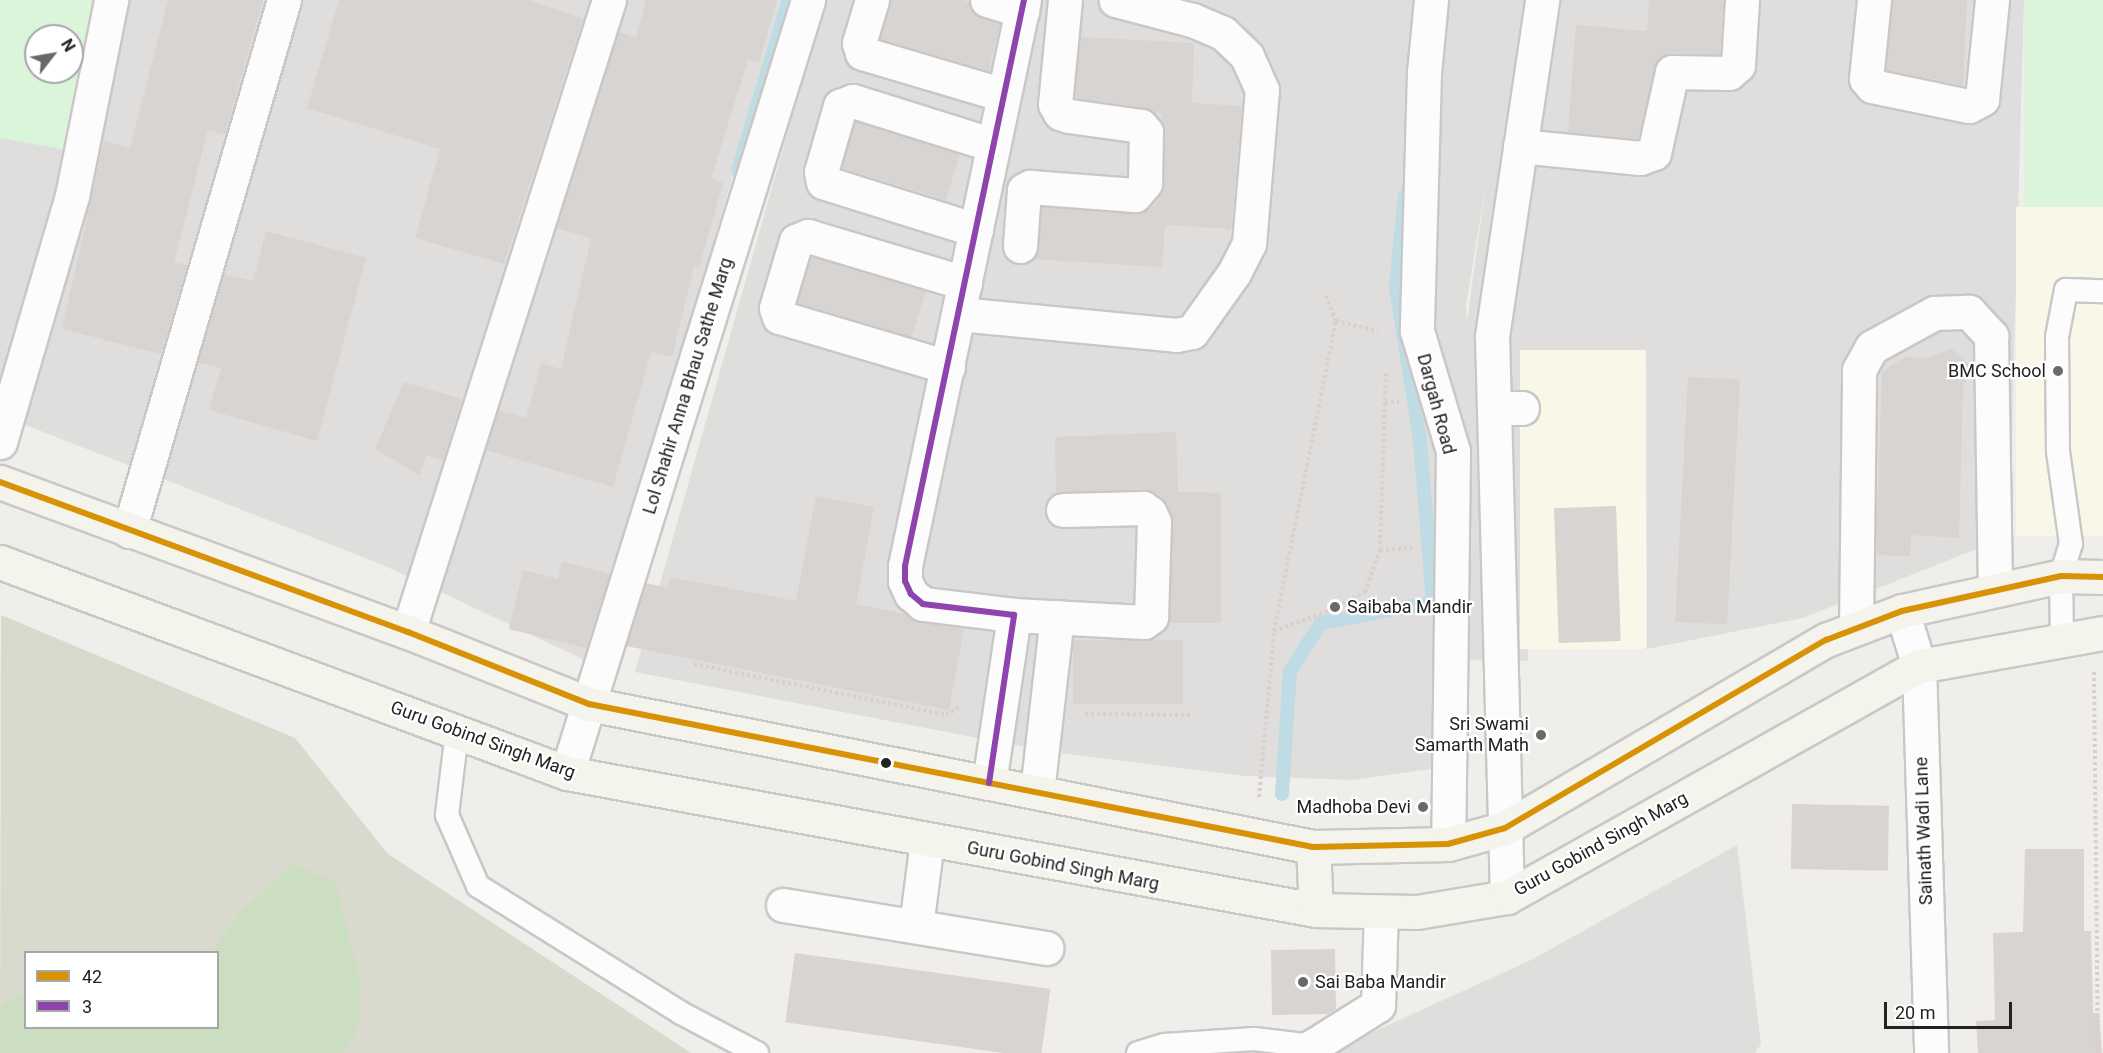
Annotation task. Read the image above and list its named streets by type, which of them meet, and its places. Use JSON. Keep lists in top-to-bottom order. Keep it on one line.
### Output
{"streets":{"street":["Lol Shahir Anna Bhau Sathe Marg","Dargah Road","Guru Gobind Singh Marg","Sainath Wadi Lane"]},"crossings":[["Lol Shahir Anna Bhau Sathe Marg","Guru Gobind Singh Marg"],["Guru Gobind Singh Marg","Sainath Wadi Lane"]],"places":["BMC School","Saibaba Mandir","Sri Swami Samarth Math","Madhoba Devi","Sai Baba Mandir"],"lines":["transit line 3","transit line 42"],"legend":["42","3"],"scale_bar":"20 m","north":"top right"}
